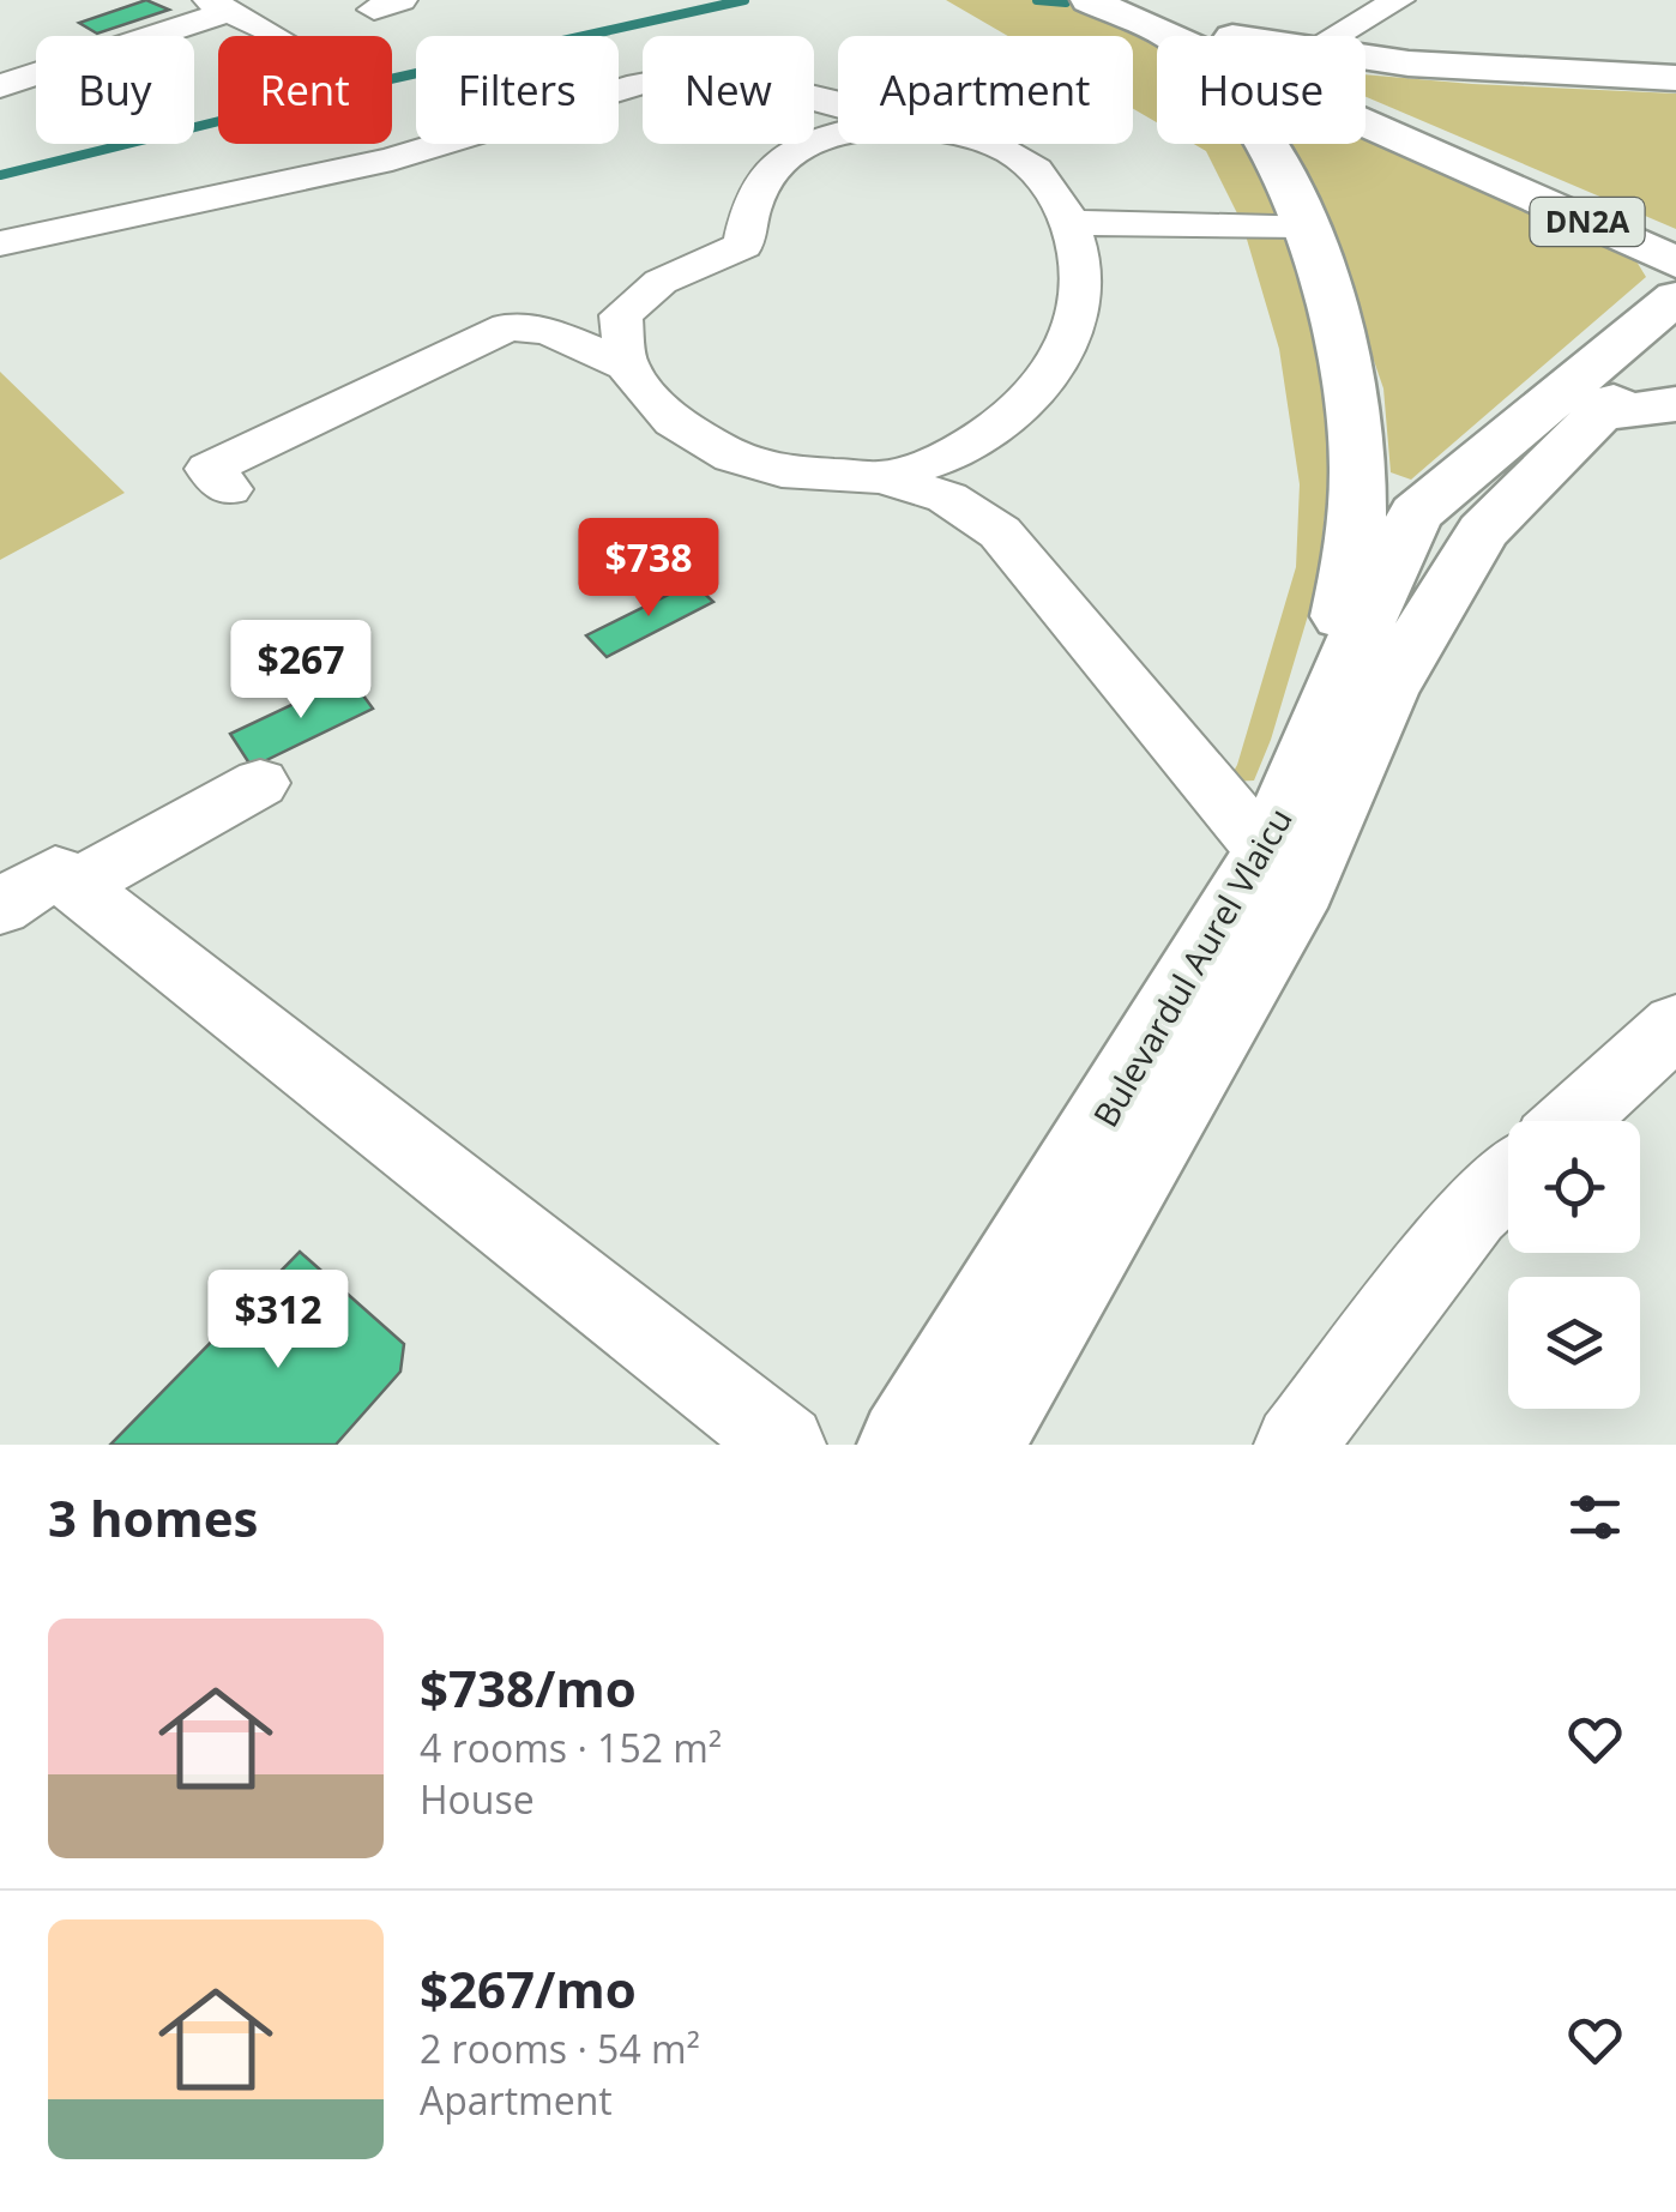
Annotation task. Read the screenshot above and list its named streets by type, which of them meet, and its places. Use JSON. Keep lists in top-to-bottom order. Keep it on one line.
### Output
{"streets":{"main road":["DN2A","Bulevardul Aurel Vlaicu"]},"page":{"chip":["Buy","Rent","Filters","New","Apartment","House"],"price":["$738","$267","$312"],"heading":"3 homes","list":[{"name":"$738/mo","note":"4 rooms · 152 m² · House"},{"name":"$267/mo","note":"2 rooms · 54 m² · Apartment"}]}}
